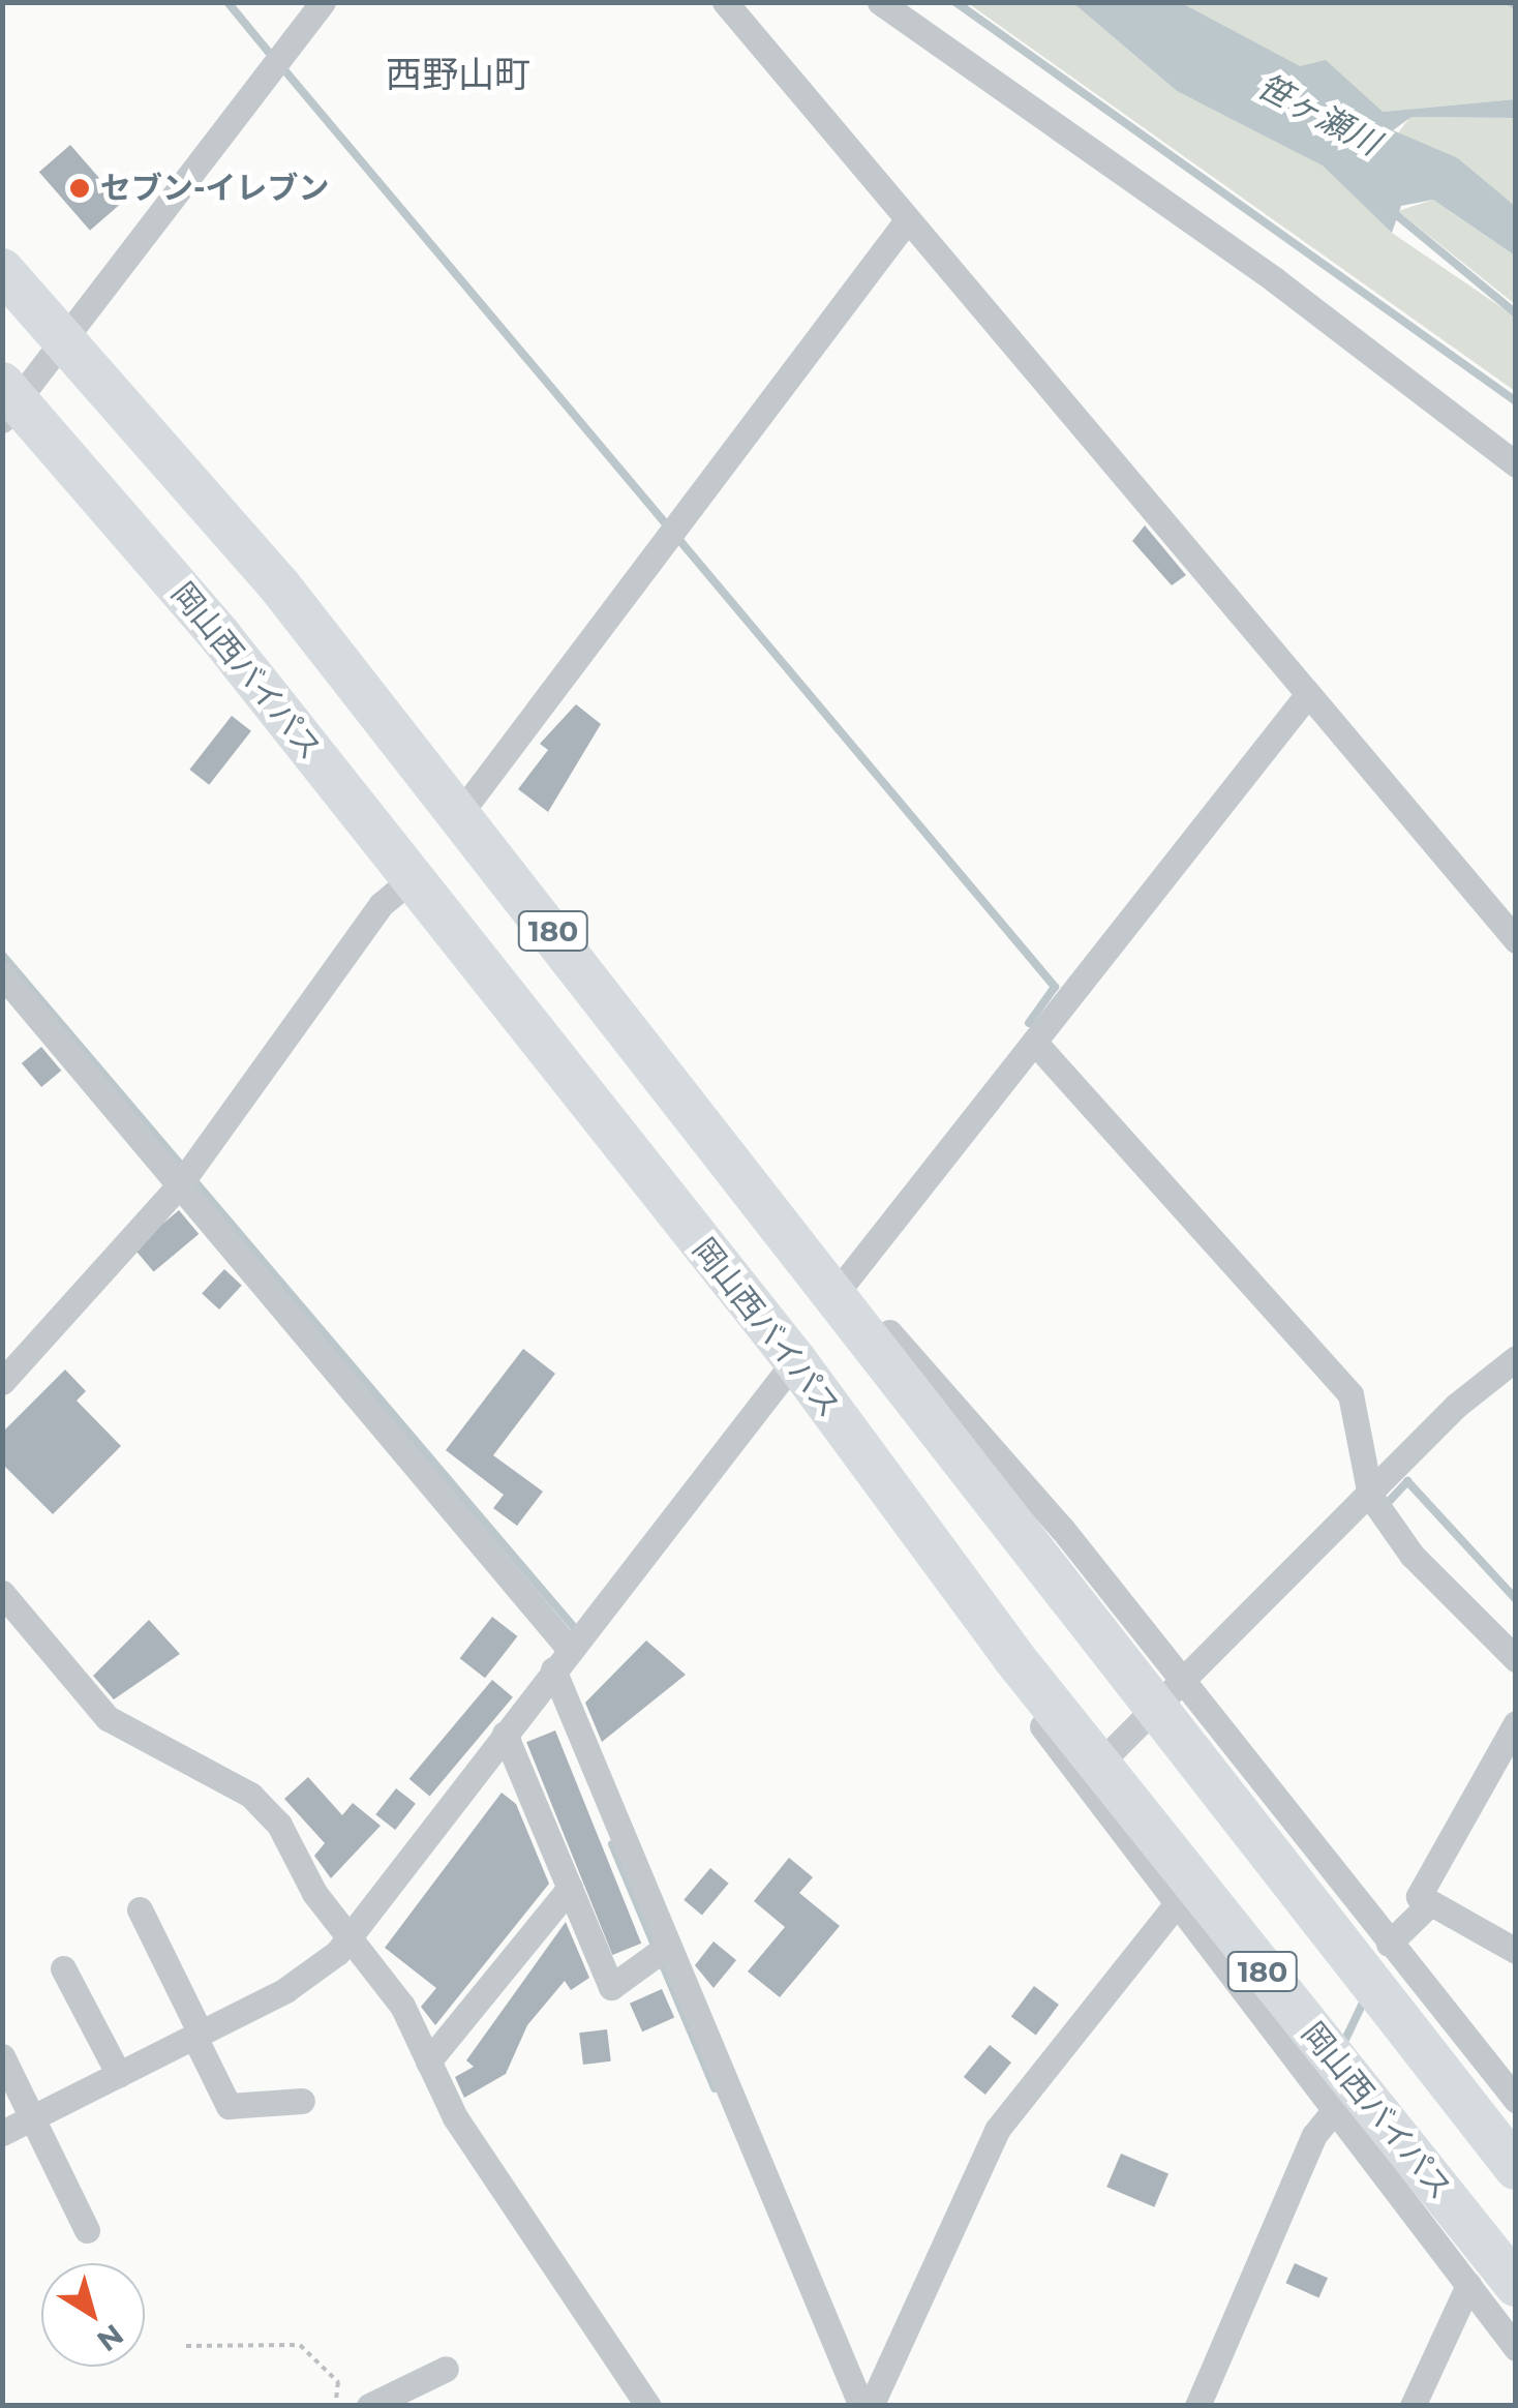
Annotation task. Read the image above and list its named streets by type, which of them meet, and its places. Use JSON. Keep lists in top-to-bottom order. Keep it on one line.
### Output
{"streets":{"highway":["岡山西バイパス","180"]},"districts":["西野山町"],"water":["笹ヶ瀬川"],"places":["セブン-イレブン"],"north":"bottom right"}
